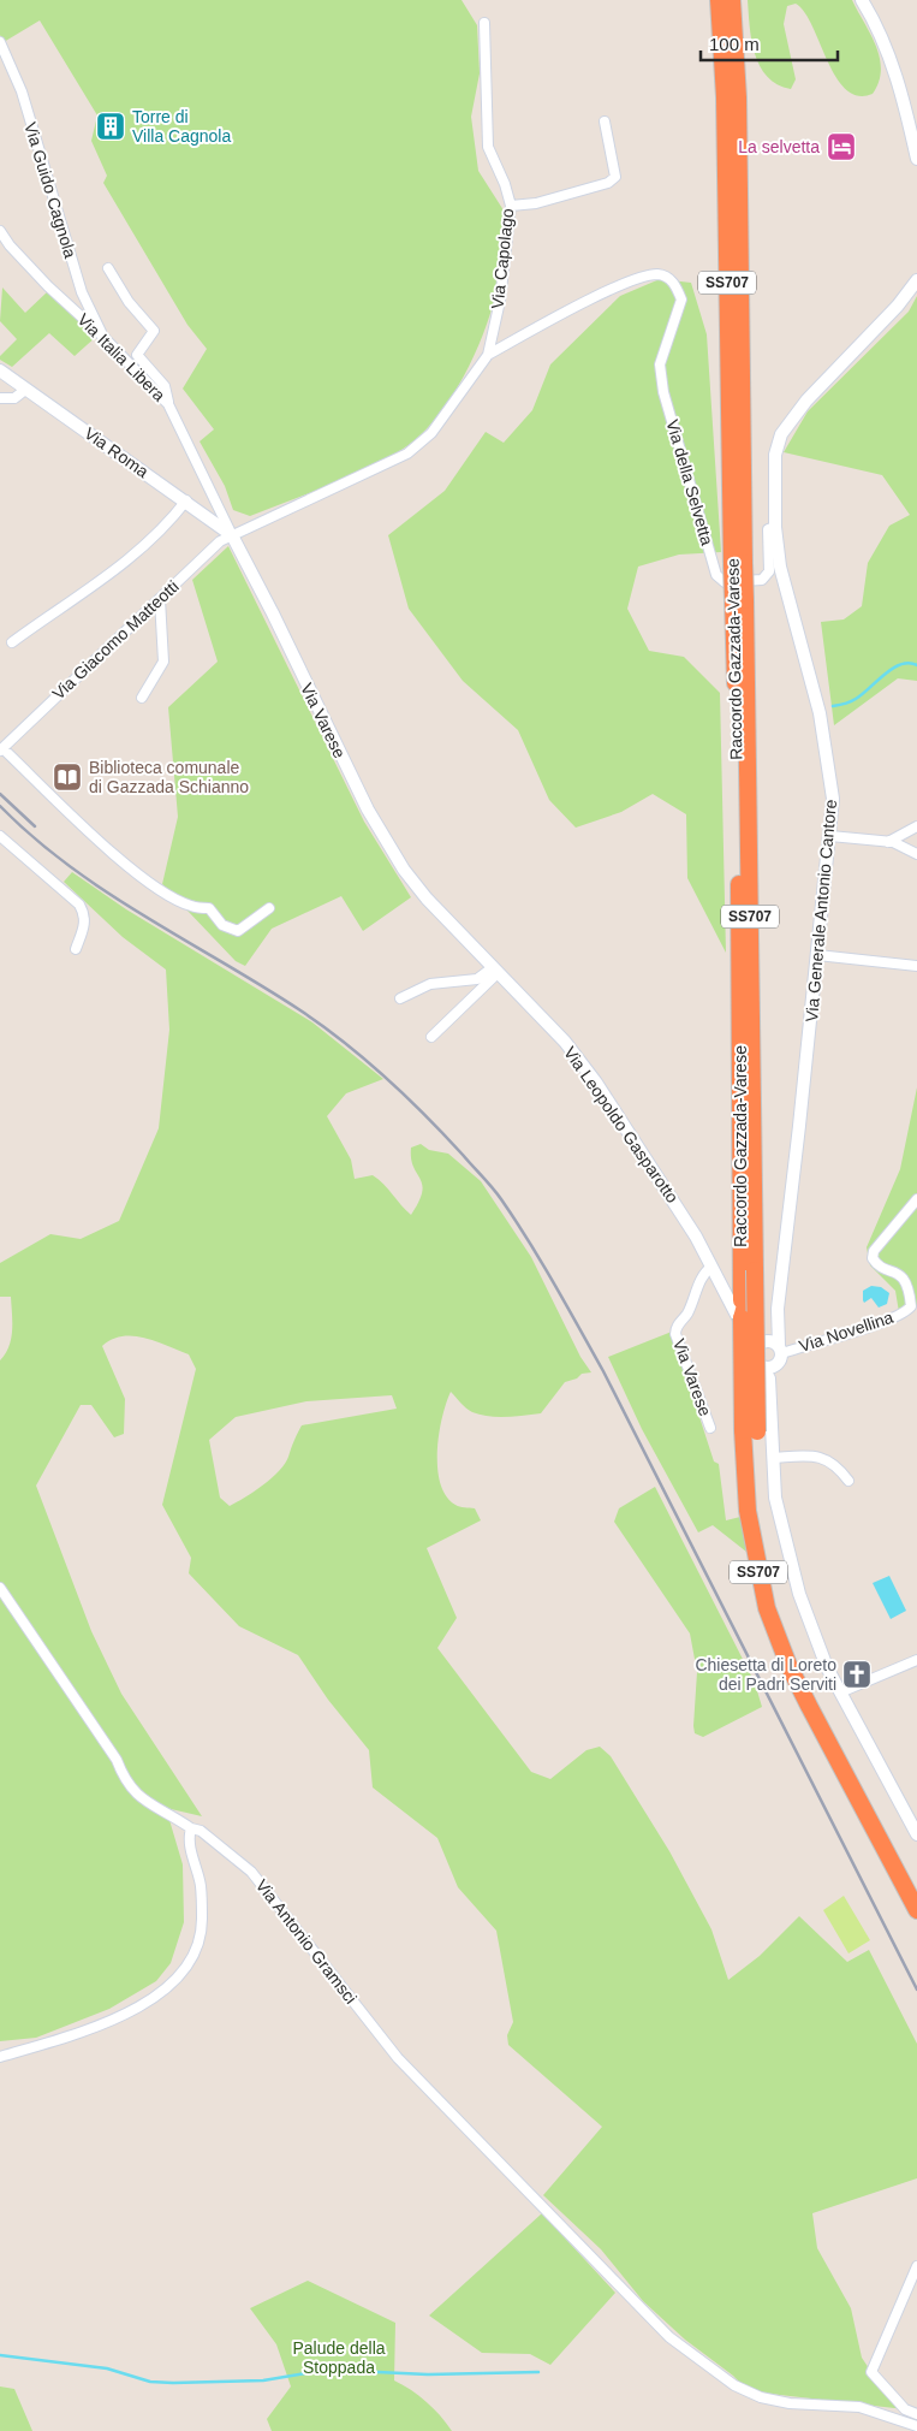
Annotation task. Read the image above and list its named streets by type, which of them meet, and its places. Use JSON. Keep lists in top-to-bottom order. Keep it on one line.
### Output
{"streets":{"highway":["SS707","Raccordo Gazzada-Varese"],"main road":["Via Roma","Via Varese","Via Generale Antonio Cantore","Via Leopoldo Gasparotto"],"street":["Via Guido Cagnola","Via Capolago","Via Italia Libera","Via della Selvetta","Via Giacomo Matteotti","Via Novellina","Via Antonio Gramsci"]},"crossings":[["Via Guido Cagnola","Via Italia Libera"],["Via Capolago","Via Italia Libera"],["Via Capolago","Via Roma"],["Via Capolago","Via della Selvetta"],["Via Capolago","Via Giacomo Matteotti"],["Via Capolago","Via Varese"],["Via Italia Libera","Via Roma"],["Via Italia Libera","Via Giacomo Matteotti"],["Via Italia Libera","Via Varese"],["Via Roma","Via Giacomo Matteotti"],["Via Roma","Via Varese"],["Via della Selvetta","Via Generale Antonio Cantore"],["Via Giacomo Matteotti","Via Varese"],["Raccordo Gazzada-Varese","Via Leopoldo Gasparotto"],["Via Varese","Via Leopoldo Gasparotto"],["Via Generale Antonio Cantore","Via Leopoldo Gasparotto"],["Via Generale Antonio Cantore","Via Novellina"],["Via Leopoldo Gasparotto","Via Novellina"]],"parks":["Palude della Stoppada"],"places":{"building":["Torre di Villa Cagnola"],"hotel":["La selvetta"],"library":["Biblioteca comunale di Gazzada Schianno"],"church":["Chiesetta di Loreto dei Padri Serviti"]},"scale_bar":"100 m"}
